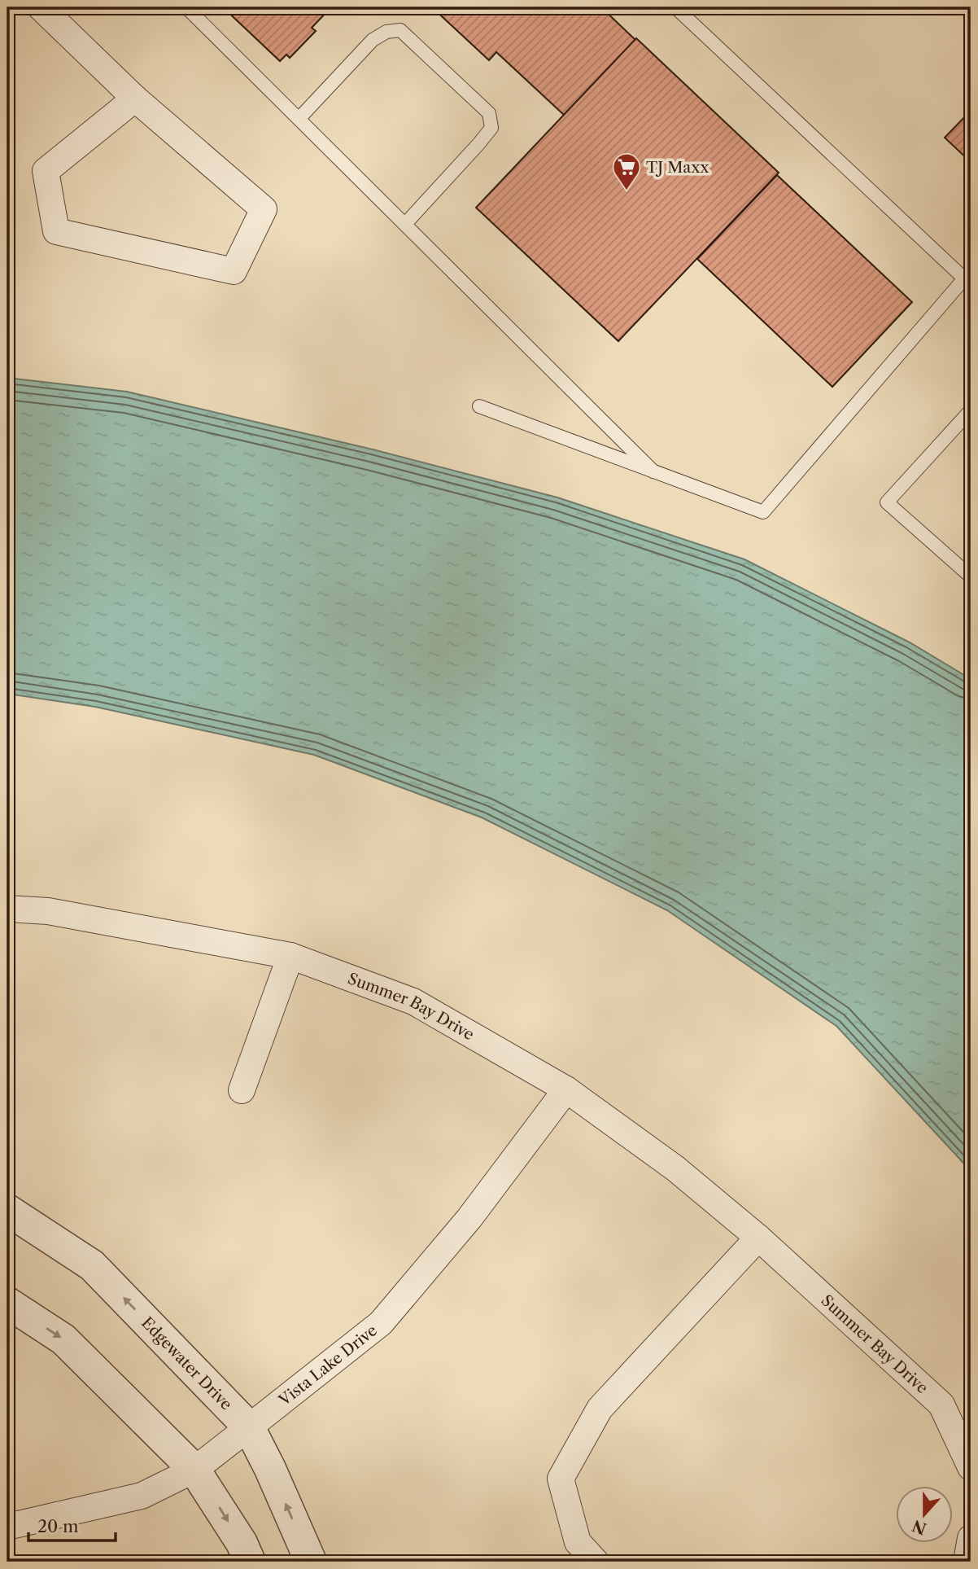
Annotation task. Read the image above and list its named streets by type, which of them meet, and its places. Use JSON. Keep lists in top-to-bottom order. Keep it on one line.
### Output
{"streets":{"street":["Summer Bay Drive","Edgewater Drive","Vista Lake Drive"]},"crossings":[["Summer Bay Drive","Vista Lake Drive"],["Edgewater Drive","Vista Lake Drive"]],"places":{"supermarket":["TJ Maxx"]},"scale_bar":"20 m","north":"bottom"}
